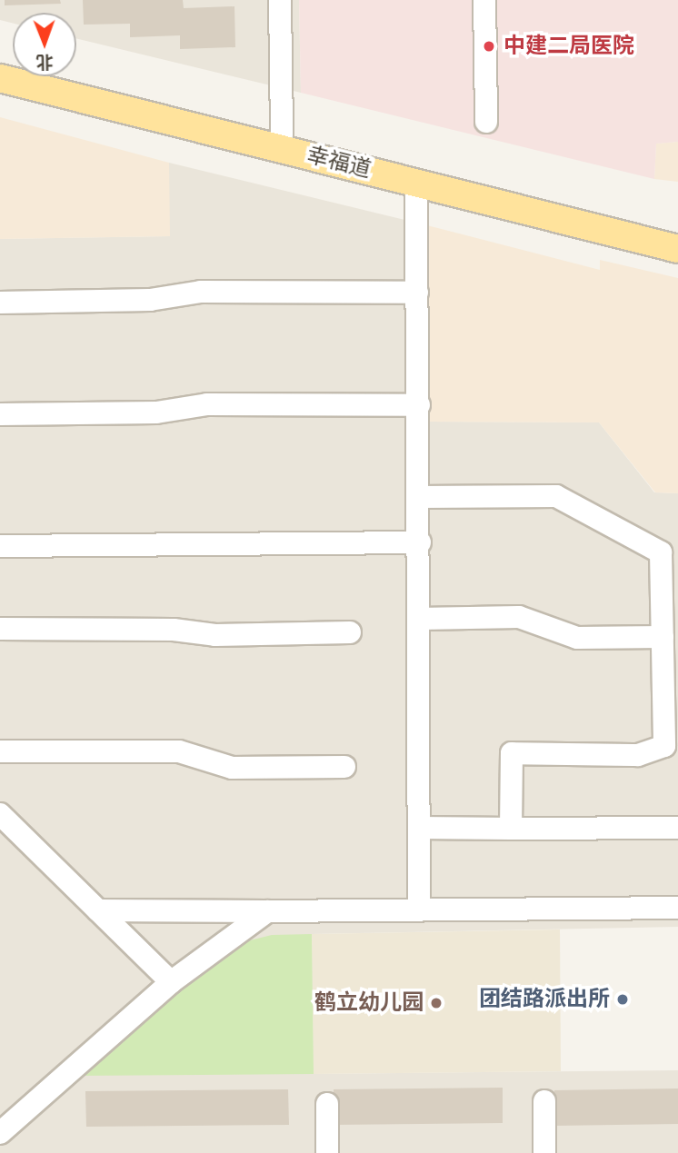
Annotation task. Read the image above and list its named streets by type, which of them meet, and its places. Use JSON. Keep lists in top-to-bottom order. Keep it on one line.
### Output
{"streets":{"main road":["幸福道"]},"places":["中建二局医院","团结路派出所","鹤立幼儿园"],"north":"bottom"}
